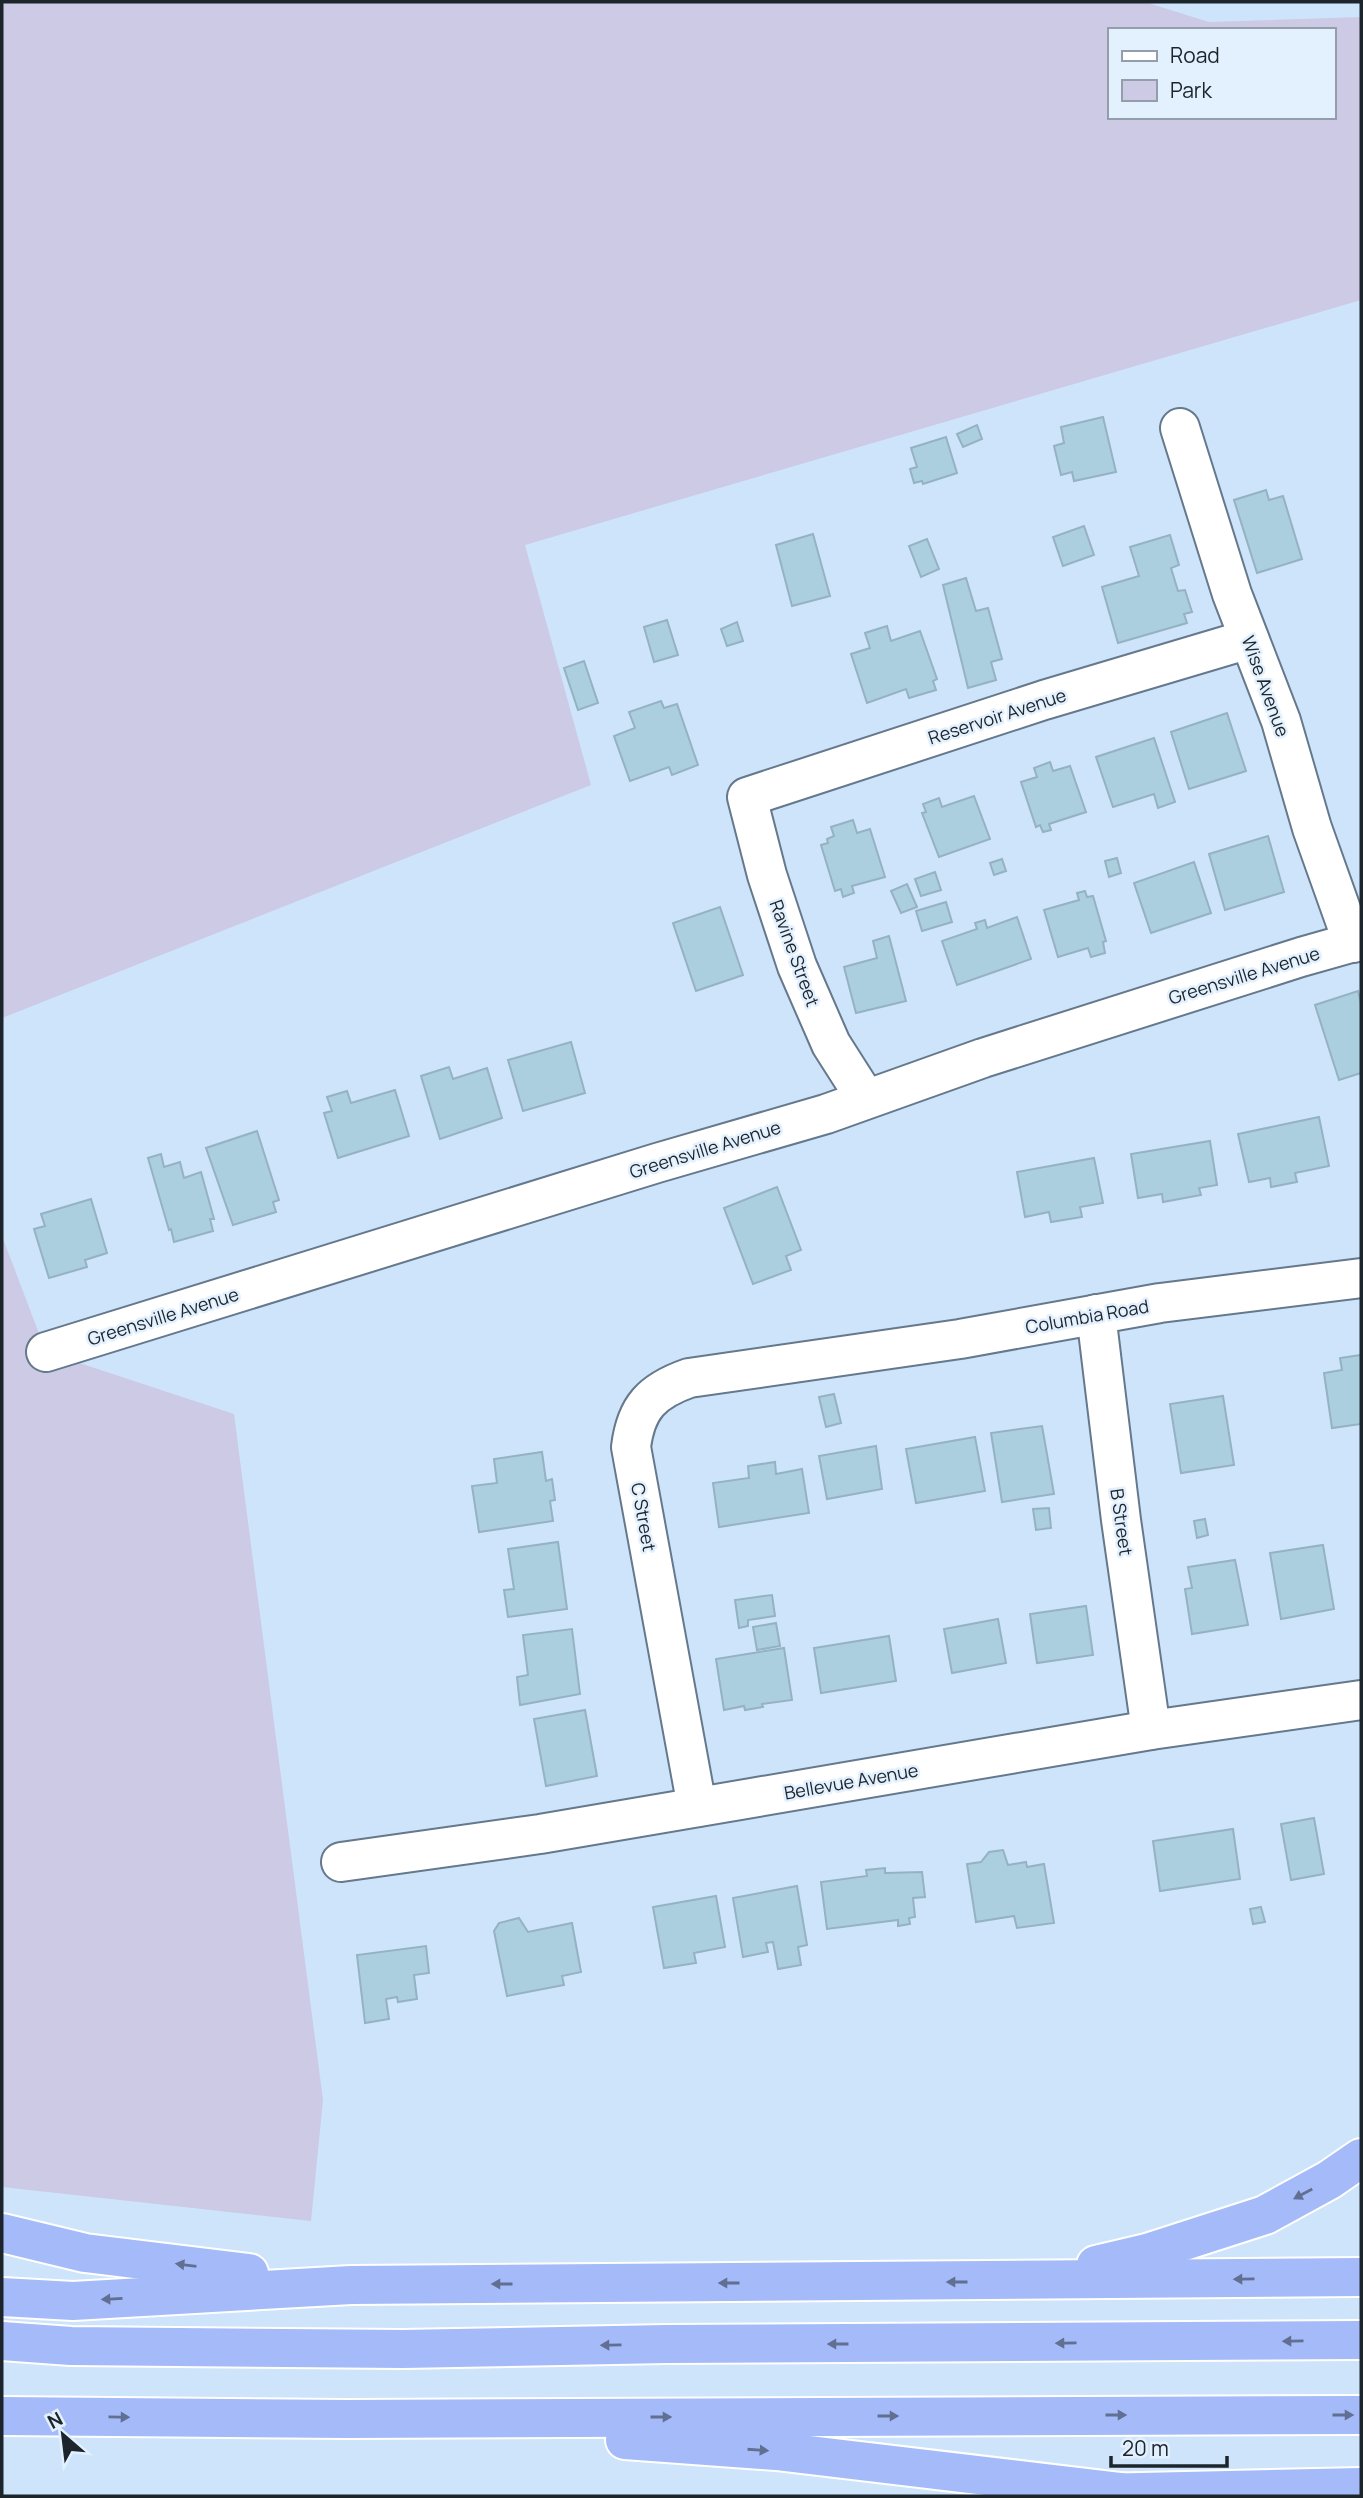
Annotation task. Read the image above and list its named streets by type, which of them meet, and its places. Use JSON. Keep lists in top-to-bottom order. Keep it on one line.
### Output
{"streets":{"street":["Wise Avenue","Reservoir Avenue","Ravine Street","Greensville Avenue","Columbia Road","C Street","B Street","Bellevue Avenue"]},"crossings":[["Wise Avenue","Reservoir Avenue"],["Wise Avenue","Greensville Avenue"],["Reservoir Avenue","Ravine Street"],["Ravine Street","Greensville Avenue"],["Columbia Road","C Street"],["Columbia Road","B Street"],["C Street","Bellevue Avenue"],["B Street","Bellevue Avenue"]],"legend":["Road","Park"],"scale_bar":"20 m","north":"top left"}
